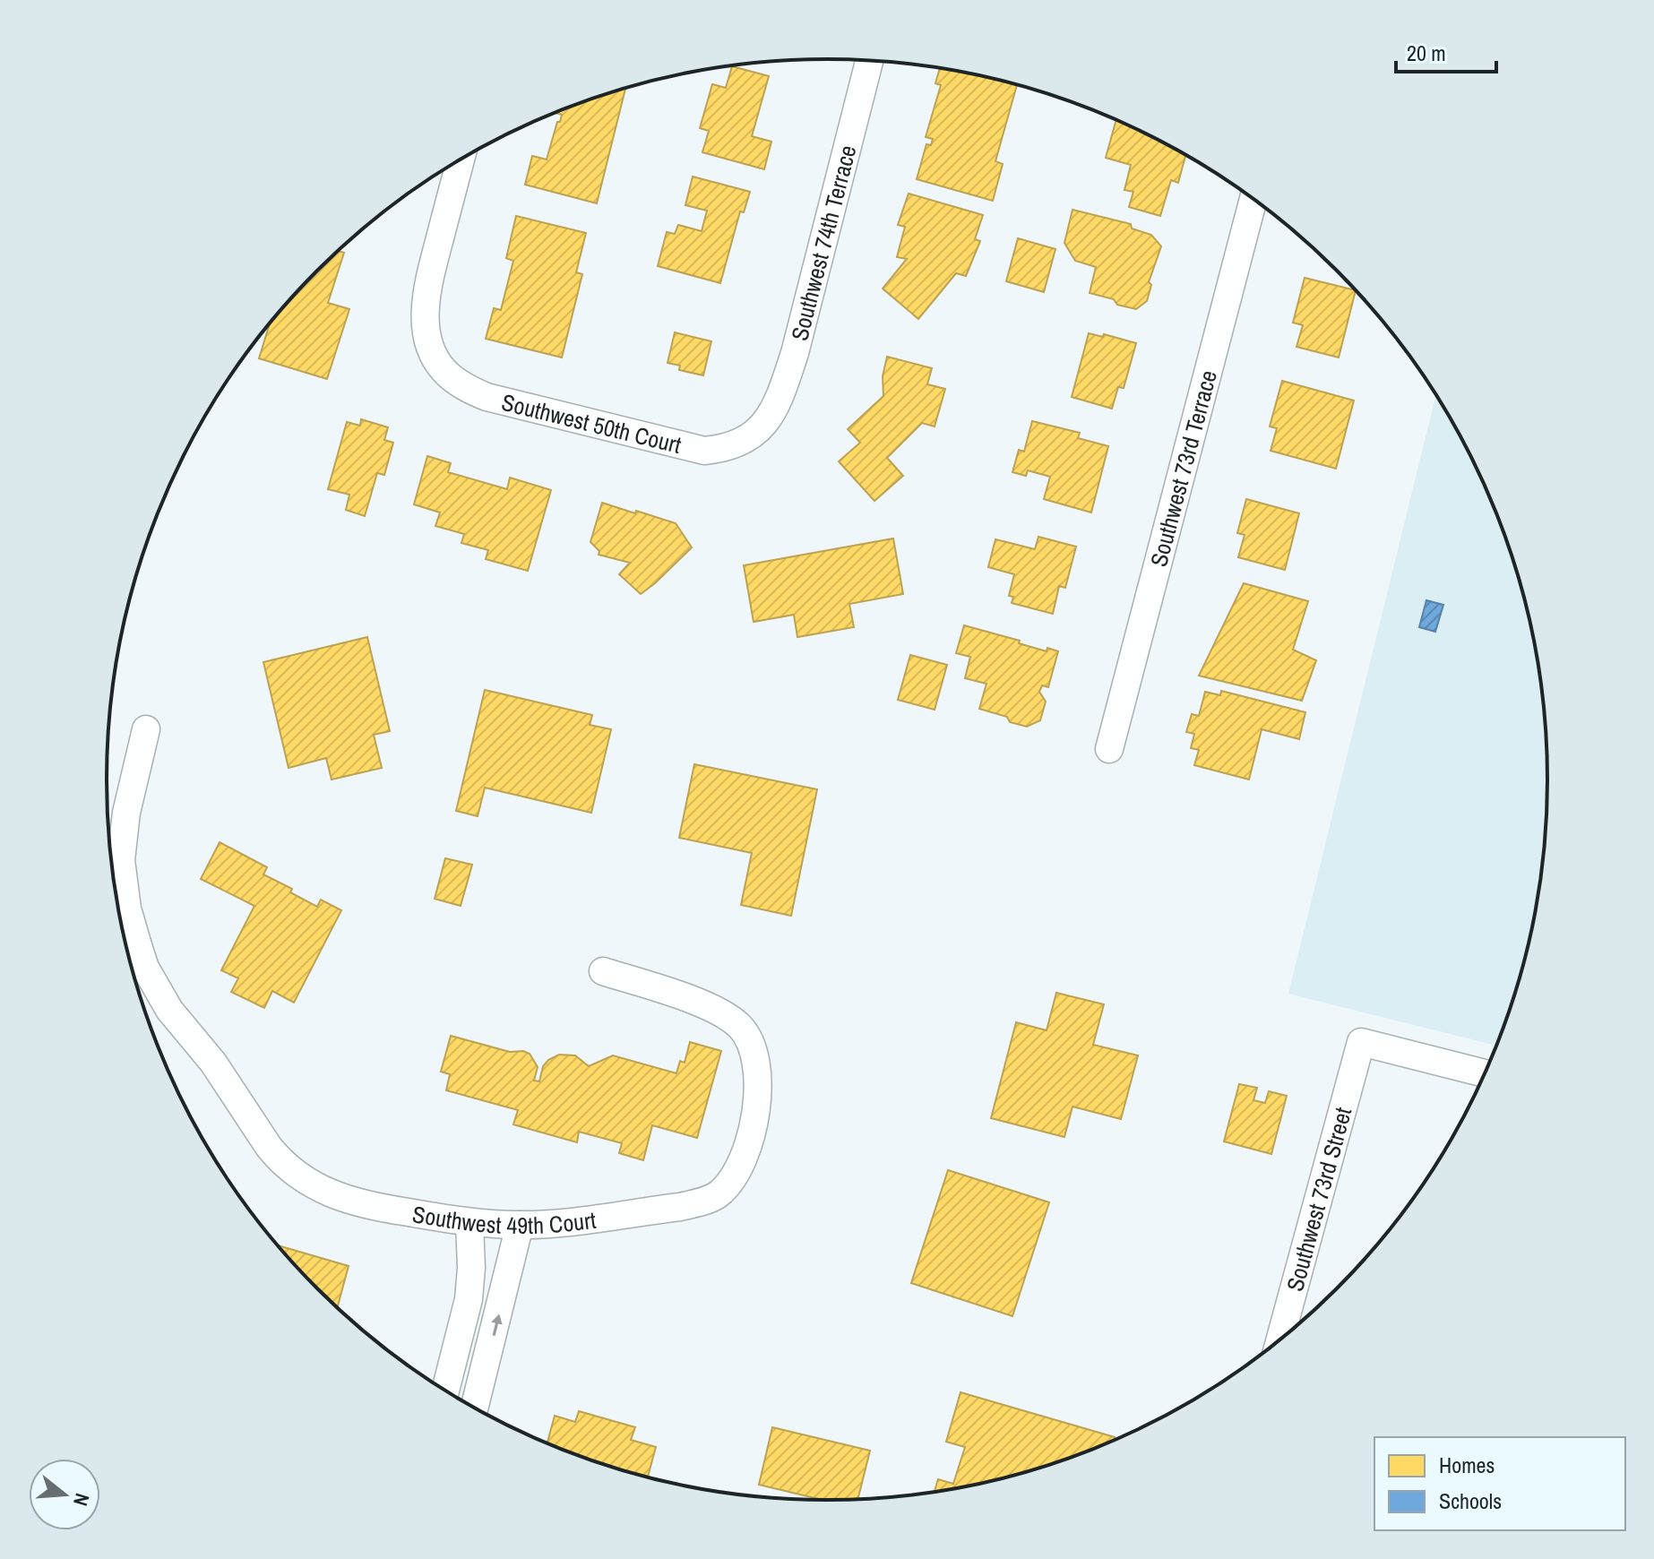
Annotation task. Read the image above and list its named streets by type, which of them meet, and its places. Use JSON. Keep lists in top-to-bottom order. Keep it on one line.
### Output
{"streets":{"street":["Southwest 74th Terrace","Southwest 50th Court","Southwest 73rd Terrace","Southwest 73rd Street","Southwest 49th Court"]},"crossings":[["Southwest 74th Terrace","Southwest 50th Court"]],"legend":["Homes","Schools"],"scale_bar":"20 m","north":"right"}
